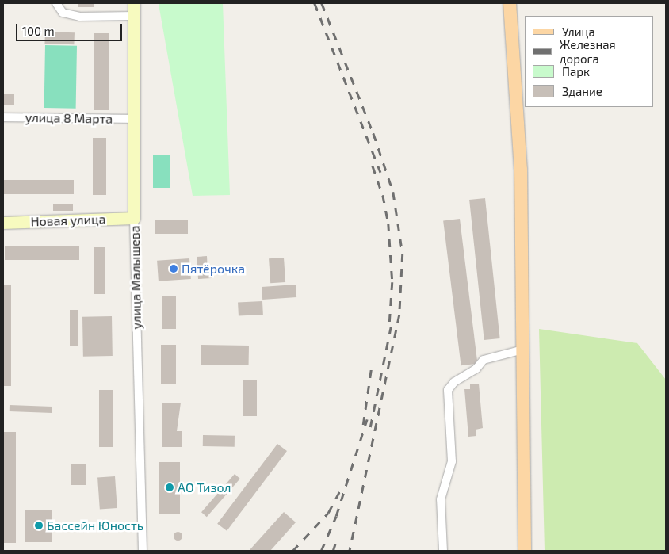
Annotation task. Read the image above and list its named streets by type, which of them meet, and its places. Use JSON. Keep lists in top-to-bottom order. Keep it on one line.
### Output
{"streets":{"main road":["Новая улица","улица Малышева"],"street":["улица 8 Марта"]},"crossings":[["улица 8 Марта","улица Малышева"],["Новая улица","улица Малышева"]],"places":["Пятёрочка","АО Тизол","Бассейн Юность"],"legend":["Улица","Железная дорога","Парк","Здание"],"scale_bar":"100 m"}
